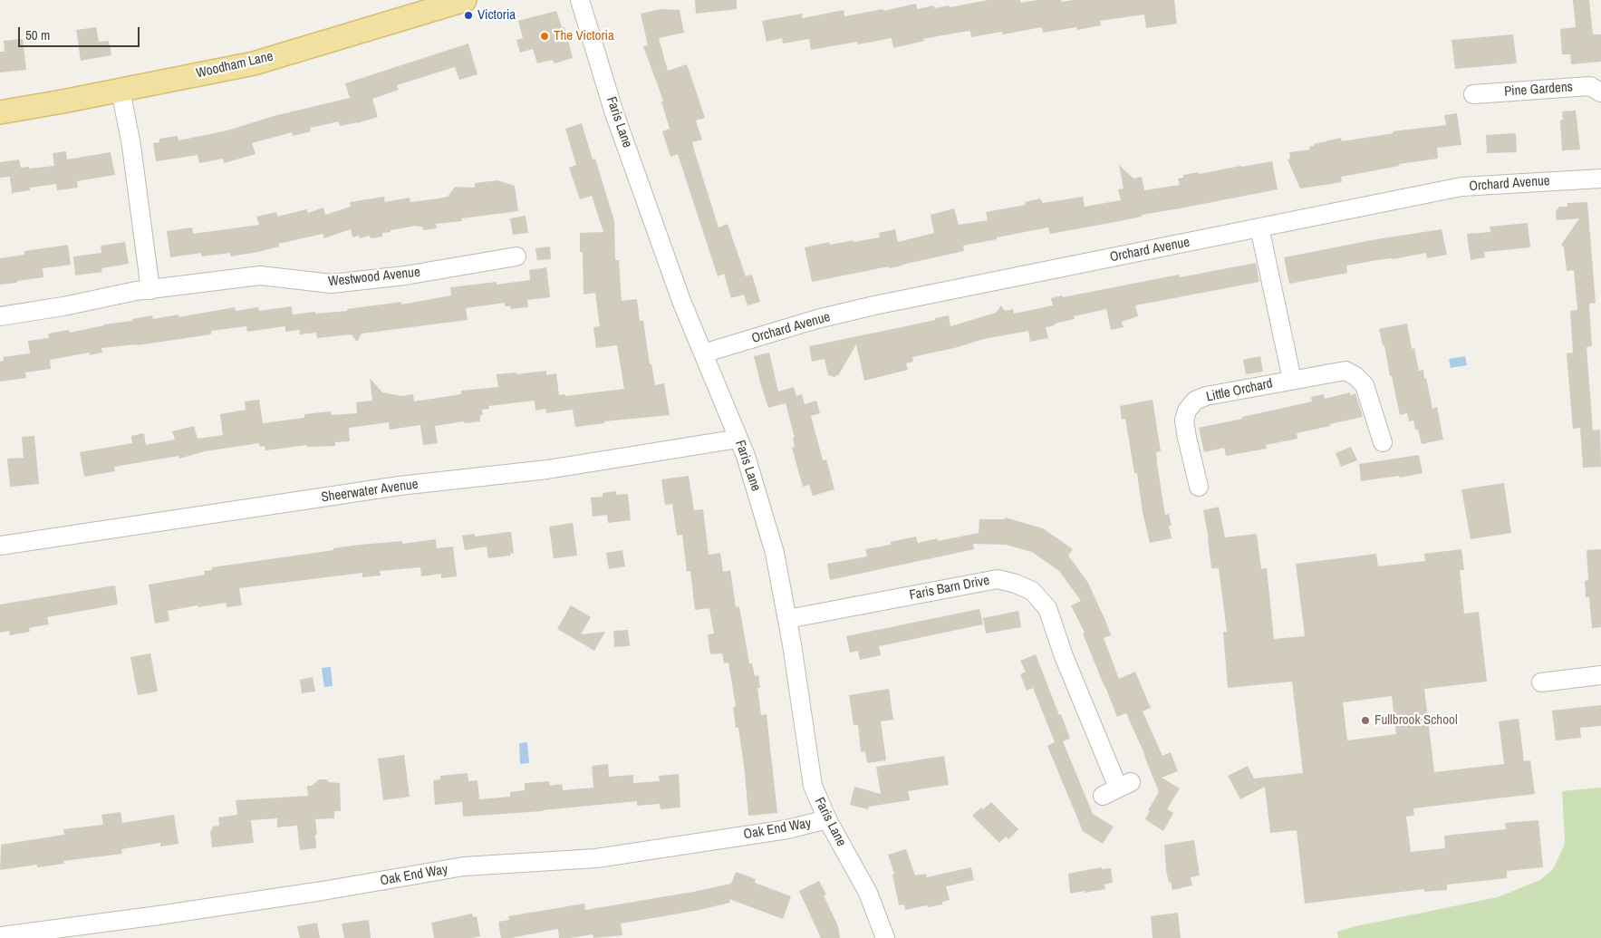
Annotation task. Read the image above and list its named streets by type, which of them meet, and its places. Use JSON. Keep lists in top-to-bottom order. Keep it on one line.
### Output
{"streets":{"main road":["Woodham Lane"],"street":["Pine Gardens","Faris Lane","Orchard Avenue","Westwood Avenue","Little Orchard","Sheerwater Avenue","Faris Barn Drive","Oak End Way"]},"crossings":[["Faris Lane","Orchard Avenue"],["Faris Lane","Sheerwater Avenue"],["Faris Lane","Faris Barn Drive"],["Faris Lane","Oak End Way"],["Orchard Avenue","Little Orchard"]],"places":["Victoria","The Victoria","Fullbrook School"],"scale_bar":"50 m"}
